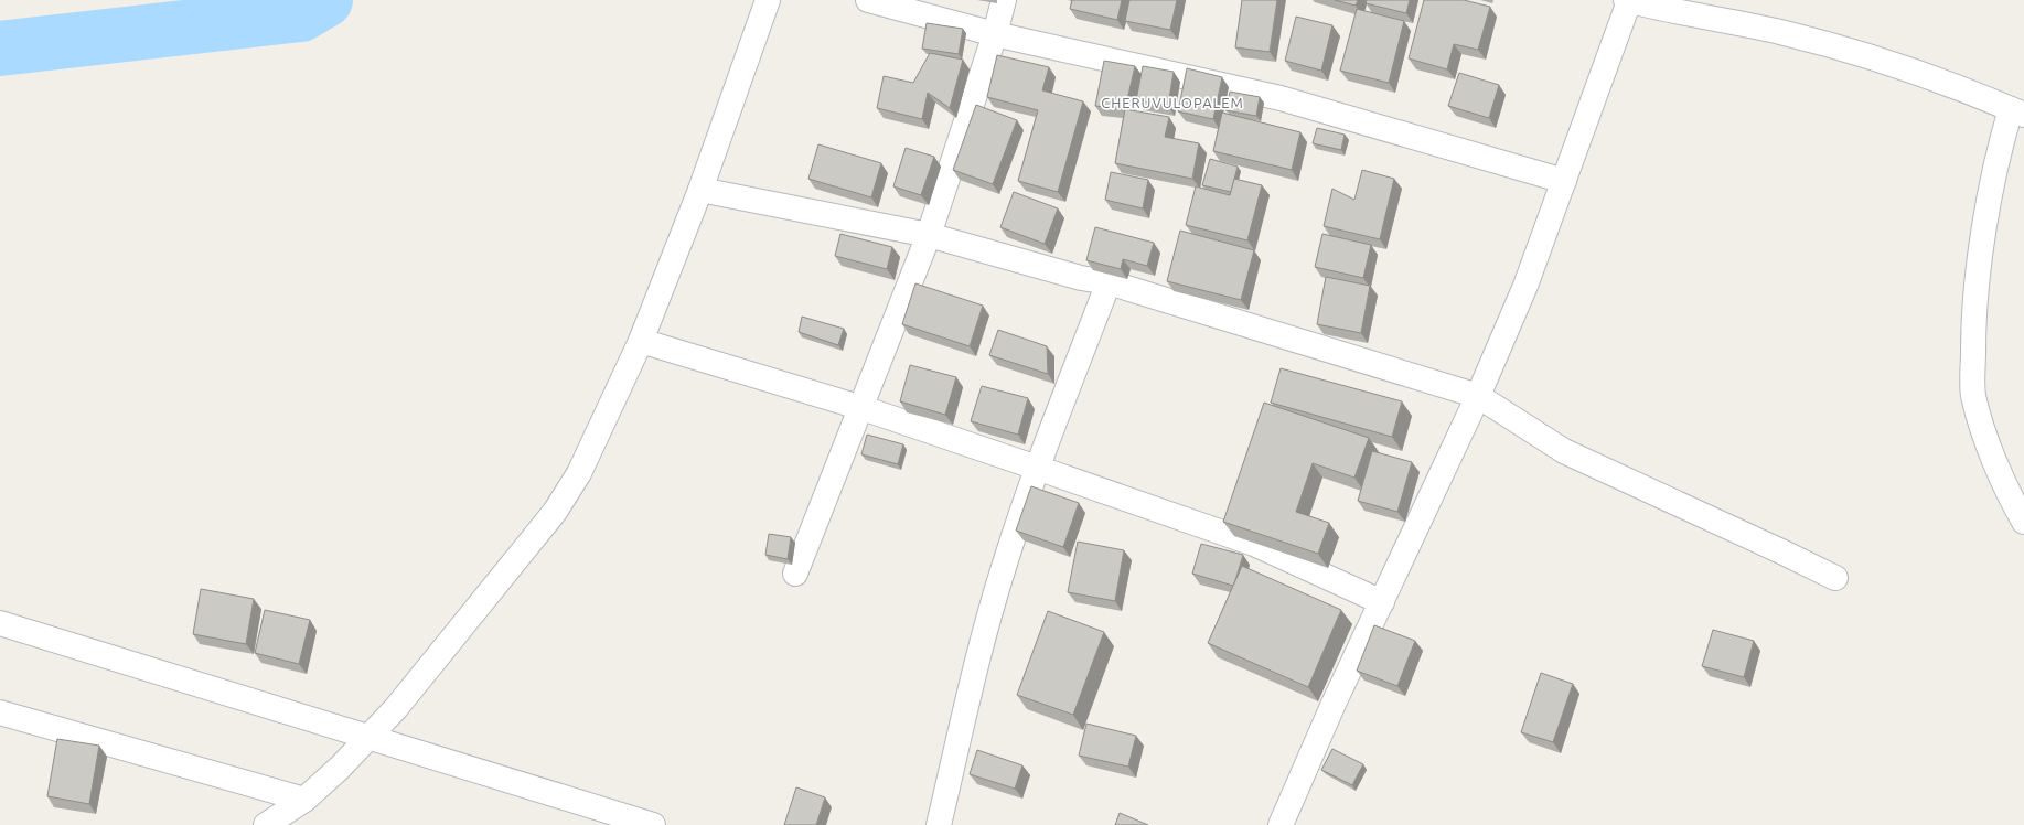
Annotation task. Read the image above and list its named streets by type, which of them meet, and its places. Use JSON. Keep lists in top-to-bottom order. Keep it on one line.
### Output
{"districts":["CHERUVULOPALEM"]}
